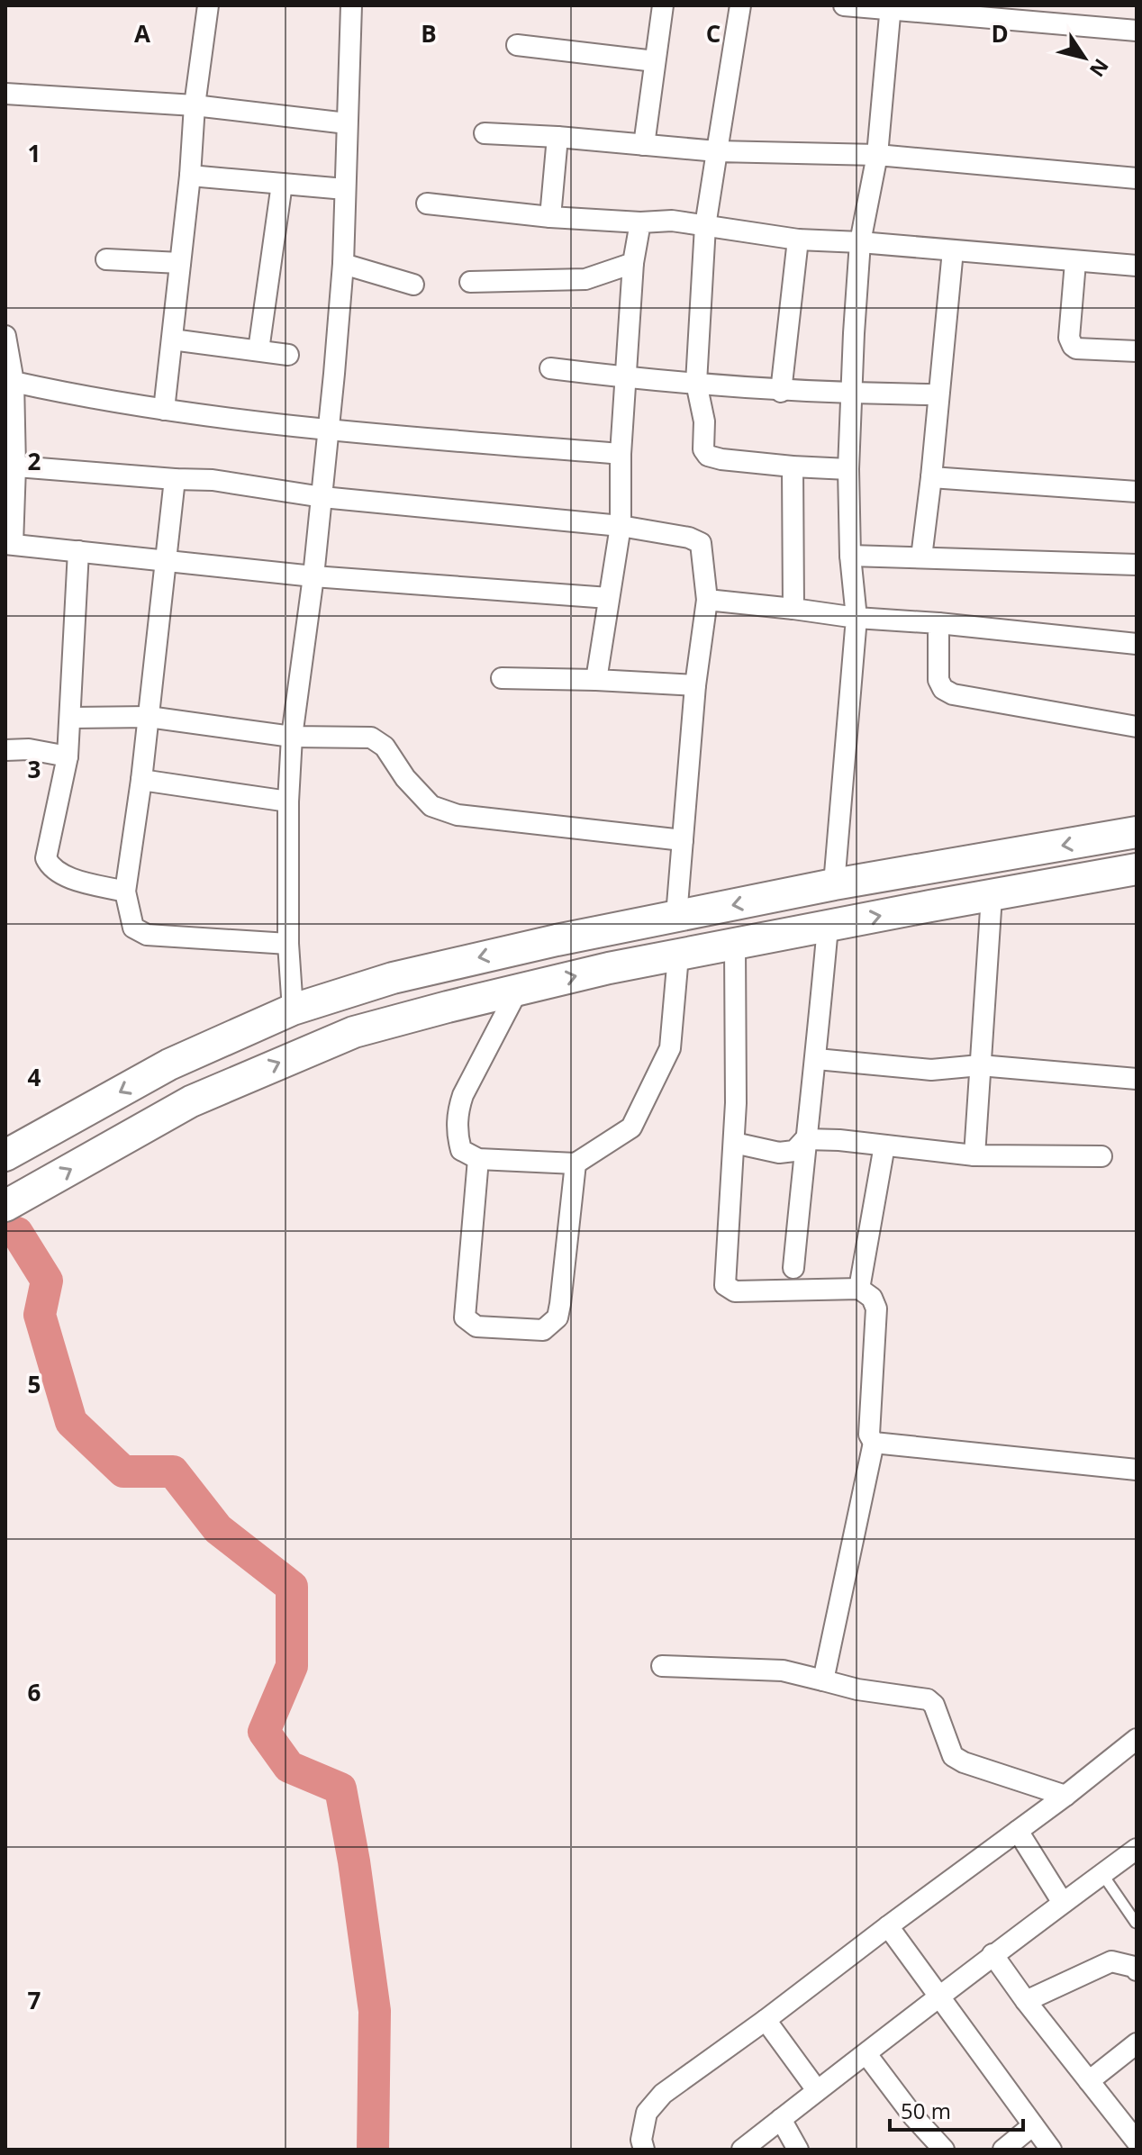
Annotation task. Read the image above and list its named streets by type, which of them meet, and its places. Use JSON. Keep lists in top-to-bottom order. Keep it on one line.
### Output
{"scale_bar":"50 m","north":"bottom right","grid":{"columns":["A","B","C","D"],"rows":["1","2","3","4","5","6","7"]}}
